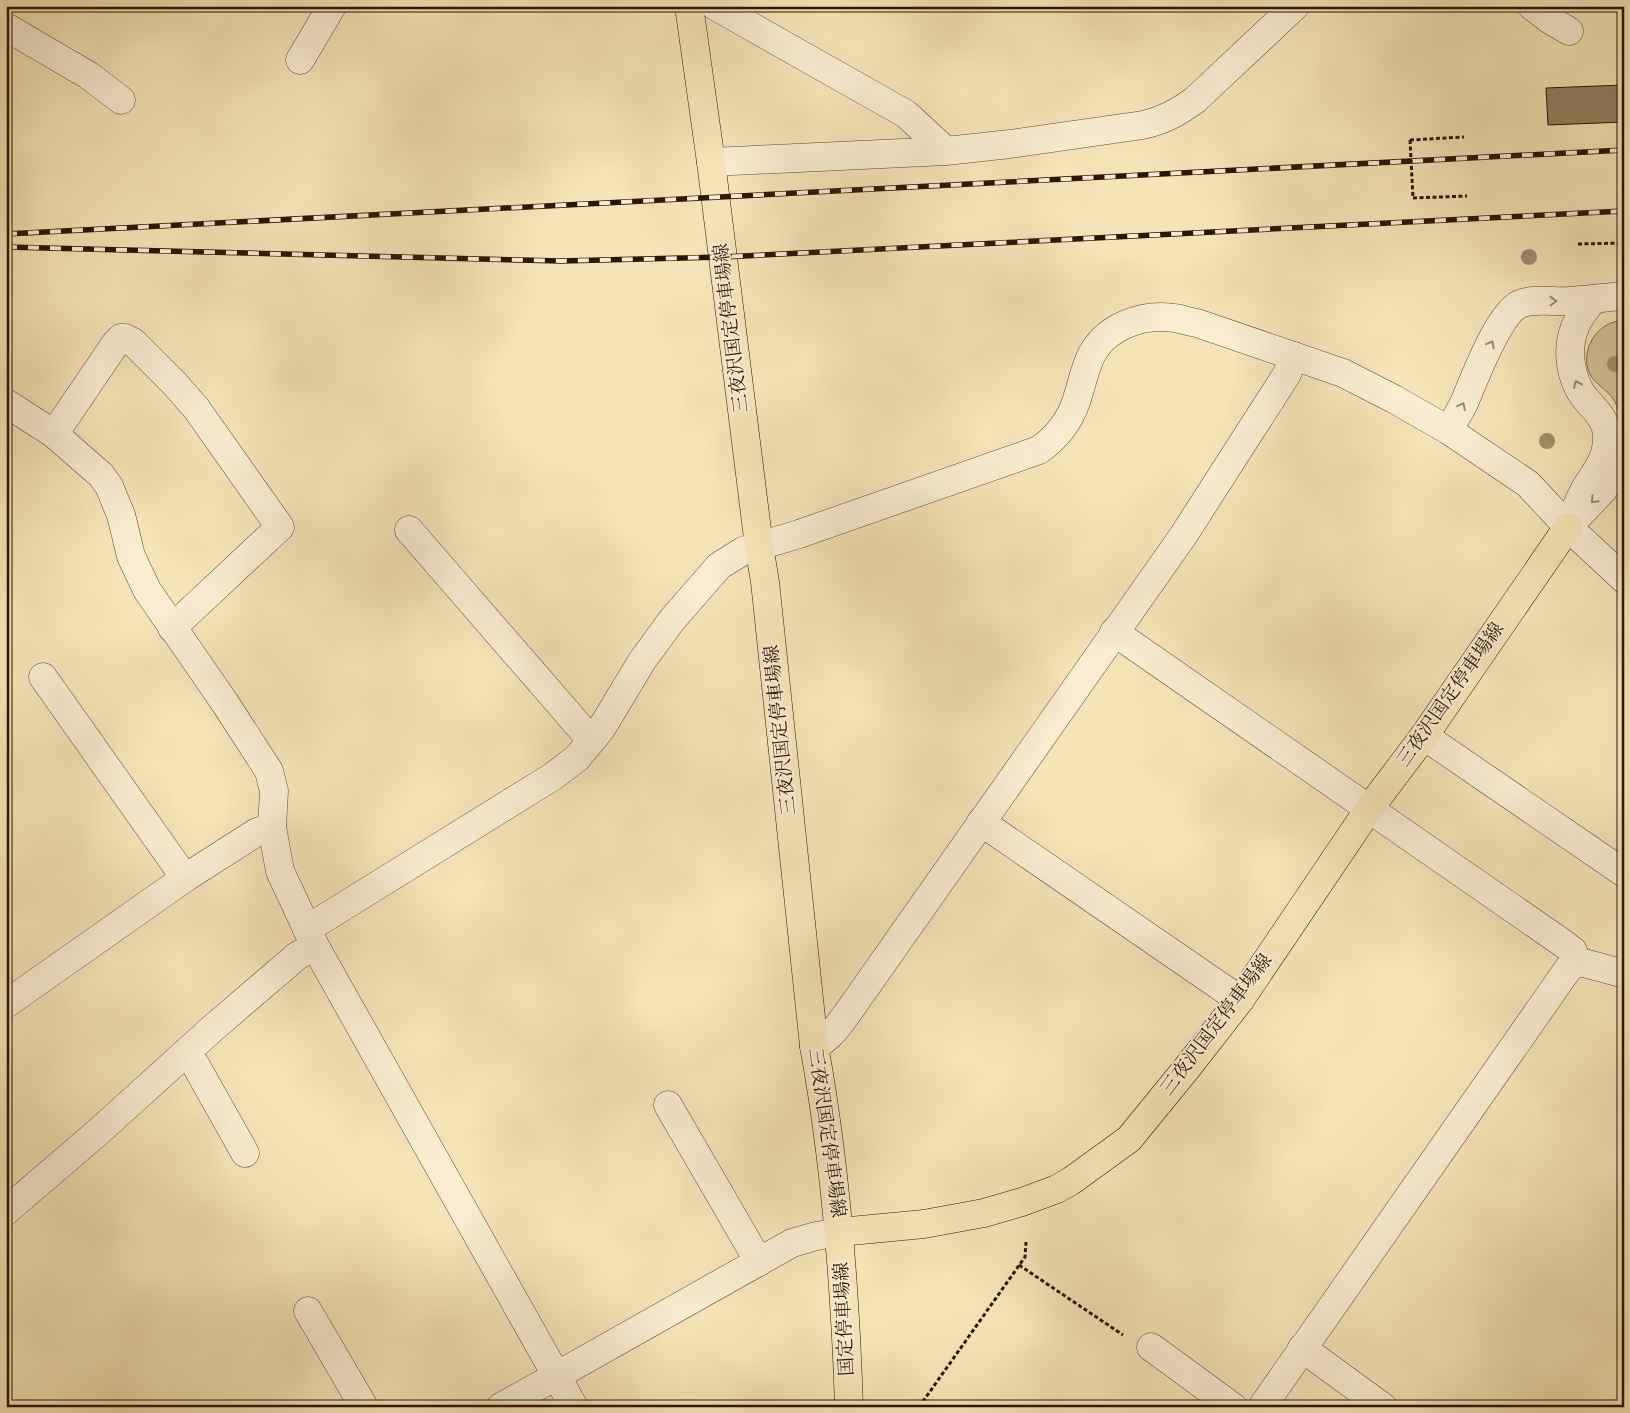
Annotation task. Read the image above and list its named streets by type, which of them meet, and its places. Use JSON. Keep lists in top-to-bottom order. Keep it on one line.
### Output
{"streets":{"main road":["三夜沢国定停車場線","国定停車場線"]},"crossings":[["三夜沢国定停車場線","国定停車場線"]]}
